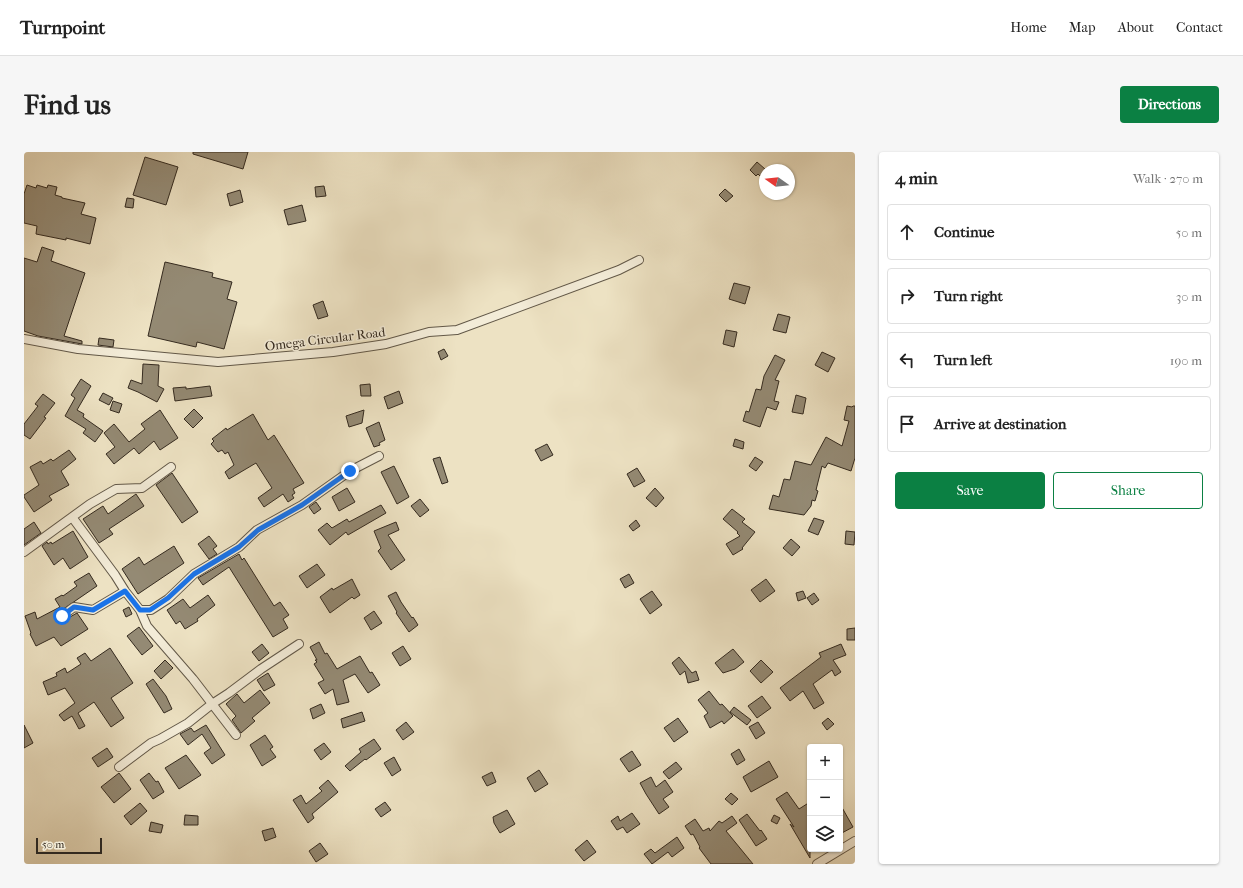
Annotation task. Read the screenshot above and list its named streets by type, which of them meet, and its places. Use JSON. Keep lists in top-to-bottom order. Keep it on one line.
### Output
{"streets":{"street":["Omega Circular Road"]},"scale_bar":"50 m","north":"left","page":{"header":"Turnpoint","nav":["Home","Map","About","Contact"],"buttons":["Directions",["Save","Share"]],"title":"Find us","heading":["4 min","Walk · 270 m"],"list":[["Continue","50 m"],["Turn right","30 m"],["Turn left","190 m"],"Arrive at destination"],"map_buttons":["+","−"],"scale":"50 m"}}
